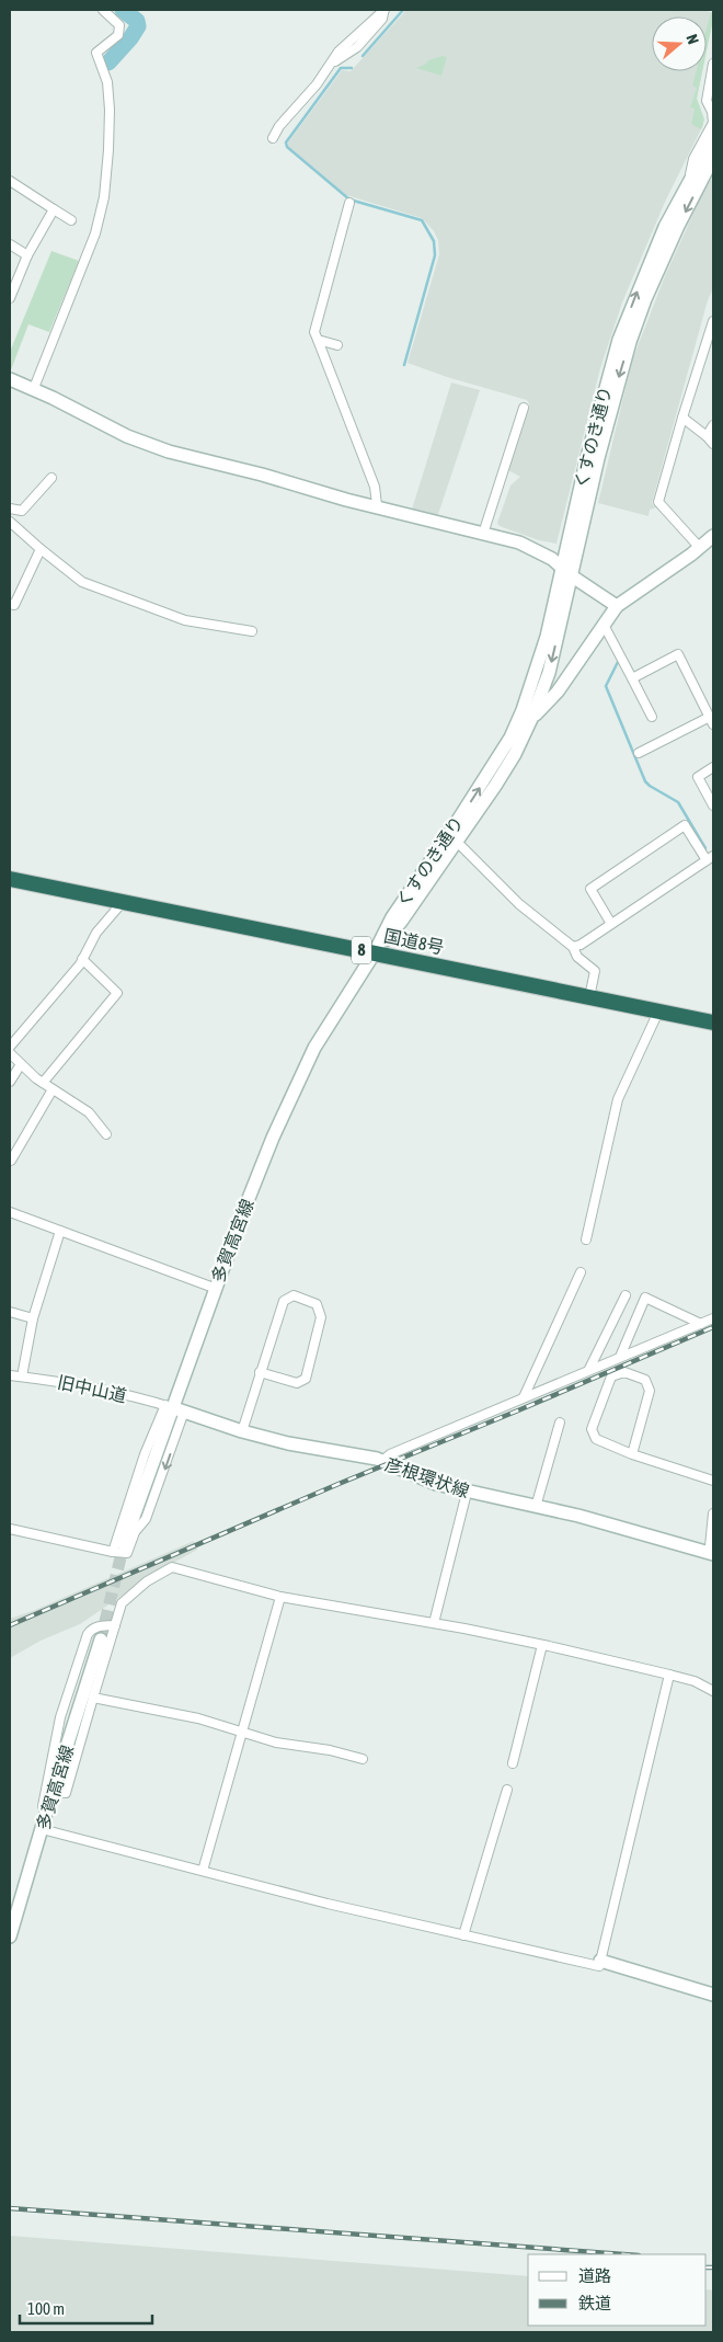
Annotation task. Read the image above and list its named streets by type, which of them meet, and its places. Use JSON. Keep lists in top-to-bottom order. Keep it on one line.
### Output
{"streets":{"highway":["国道8号","8"],"main road":["くすのき通り","多賀高宮線","彦根環状線"],"street":["旧中山道"]},"crossings":[["くすのき通り","国道8号"],["くすのき通り","多賀高宮線"],["国道8号","多賀高宮線"],["多賀高宮線","旧中山道"],["多賀高宮線","彦根環状線"],["旧中山道","彦根環状線"]],"legend":["道路","鉄道"],"scale_bar":"100 m","north":"right"}
